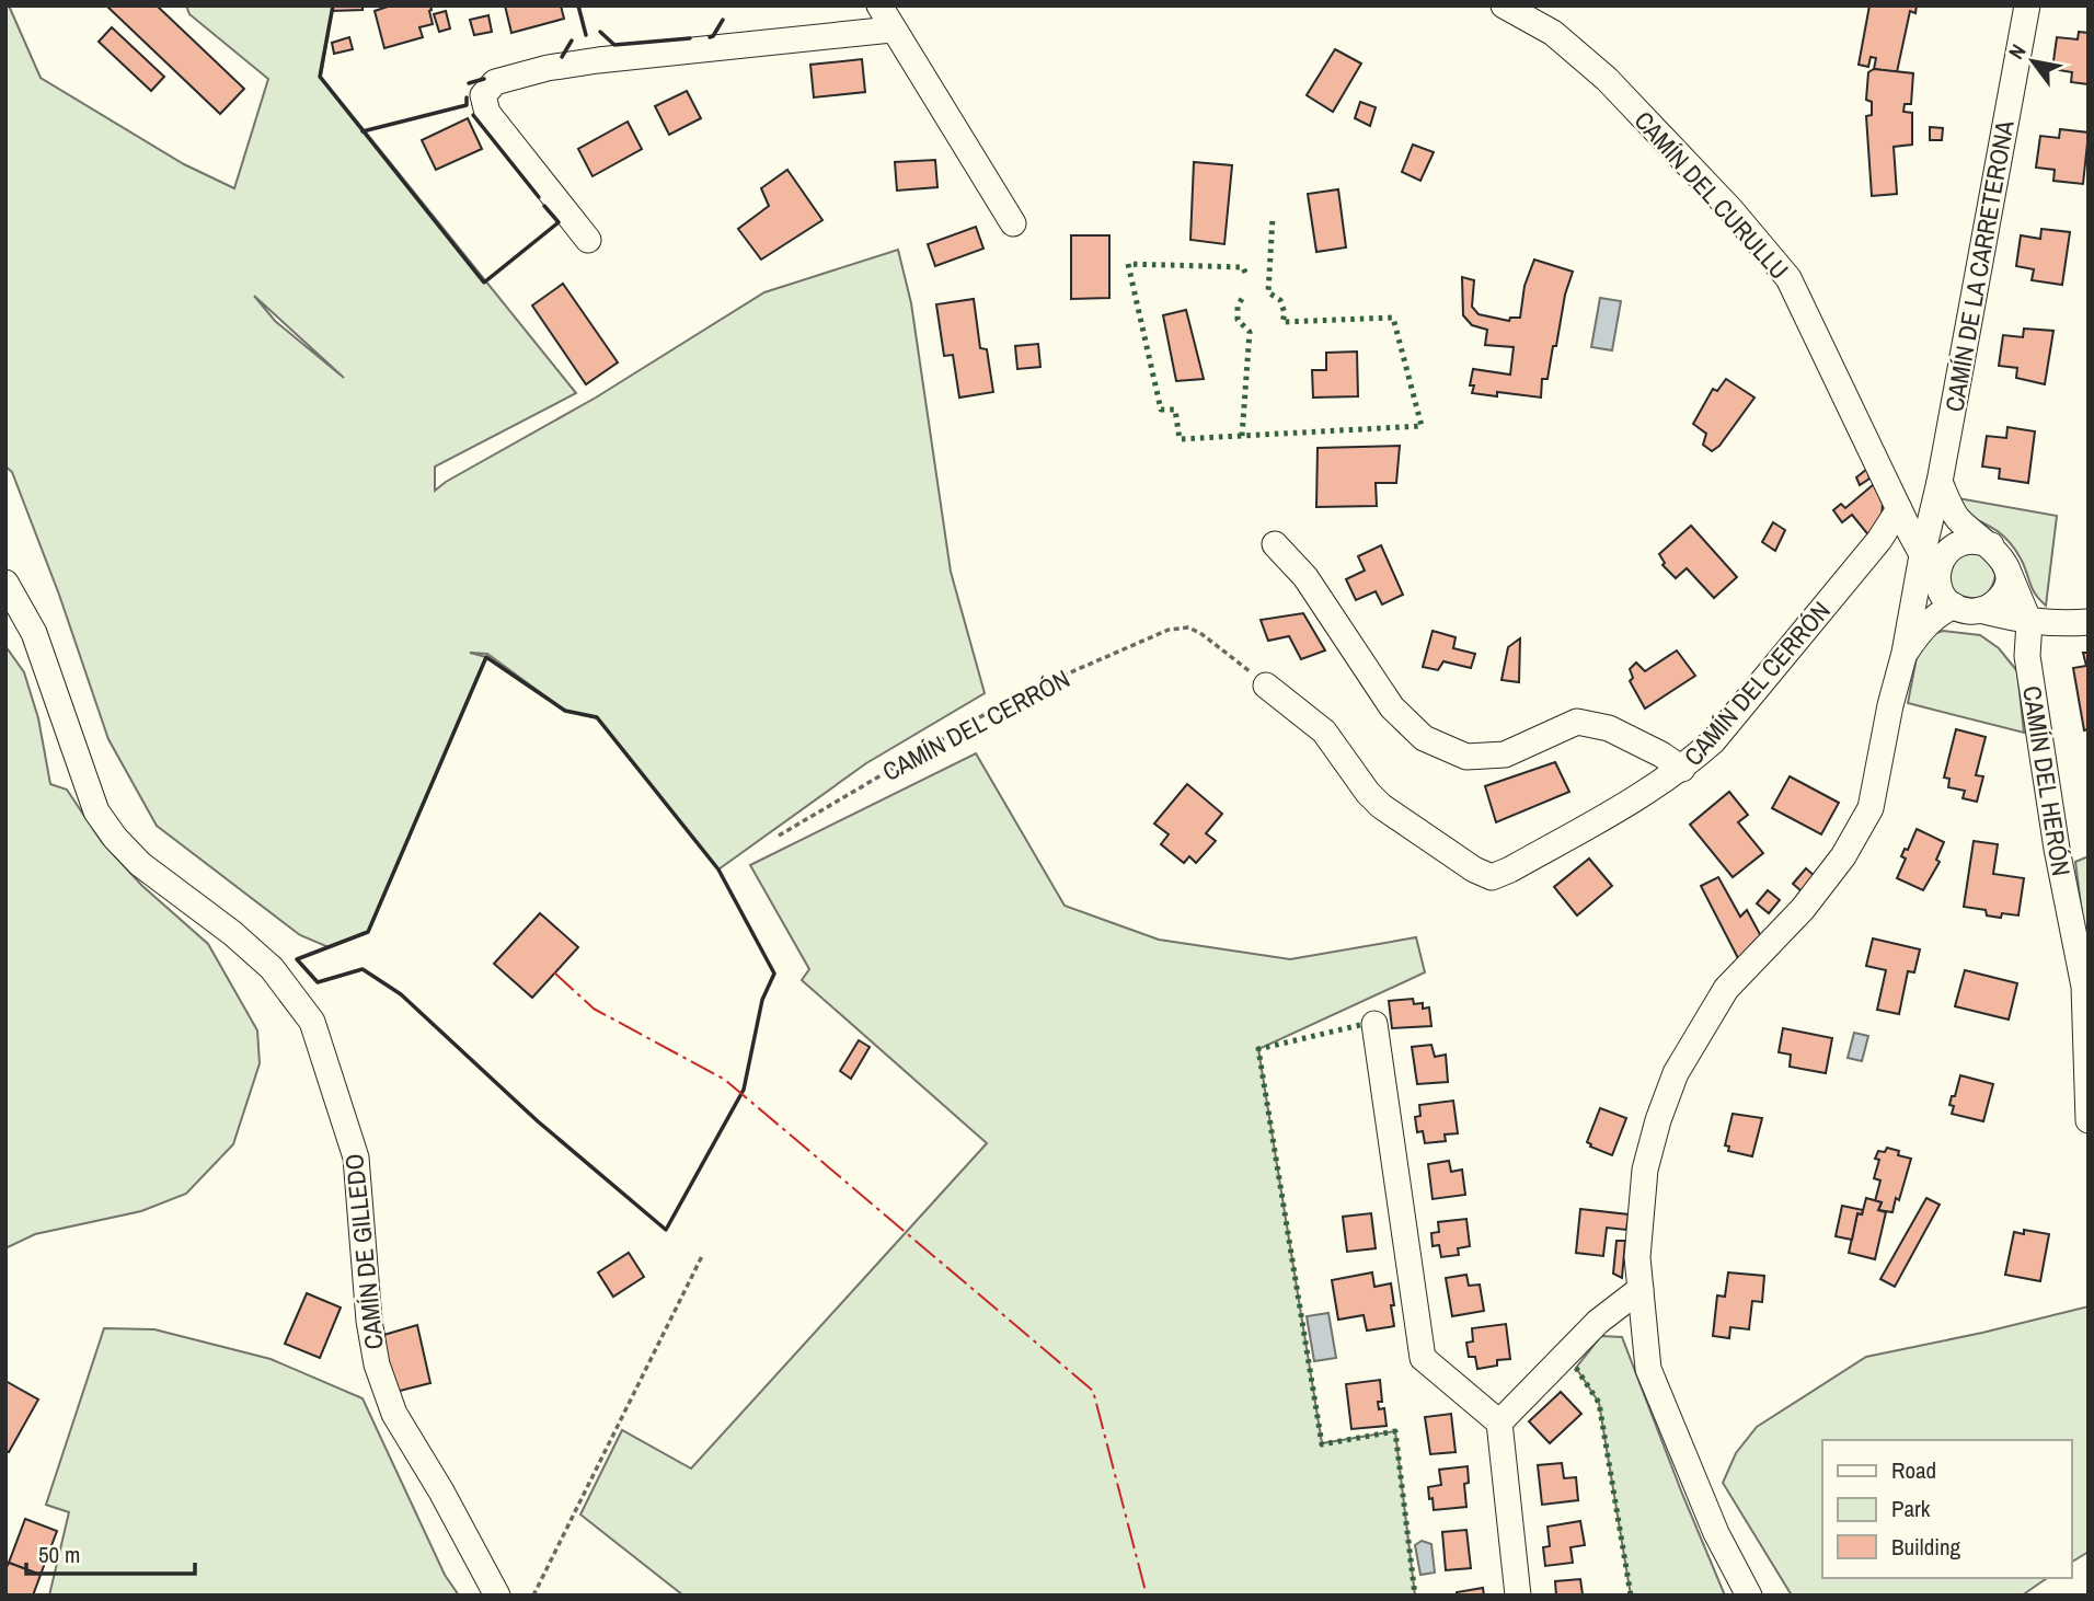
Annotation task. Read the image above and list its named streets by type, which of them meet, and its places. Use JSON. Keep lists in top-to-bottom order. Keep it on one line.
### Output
{"streets":{"street":["CAMÍN DEL CURULLU","CAMÍN DE LA CARRETERONA","CAMÍN DEL CERRÓN","CAMÍN DEL HERÓN","CAMÍN DE GILLEDO"]},"crossings":[["CAMÍN DEL CURULLU","CAMÍN DE LA CARRETERONA"],["CAMÍN DEL CURULLU","CAMÍN DEL CERRÓN"],["CAMÍN DE LA CARRETERONA","CAMÍN DEL CERRÓN"]],"legend":["Road","Park","Building"],"scale_bar":"50 m","north":"top left"}
